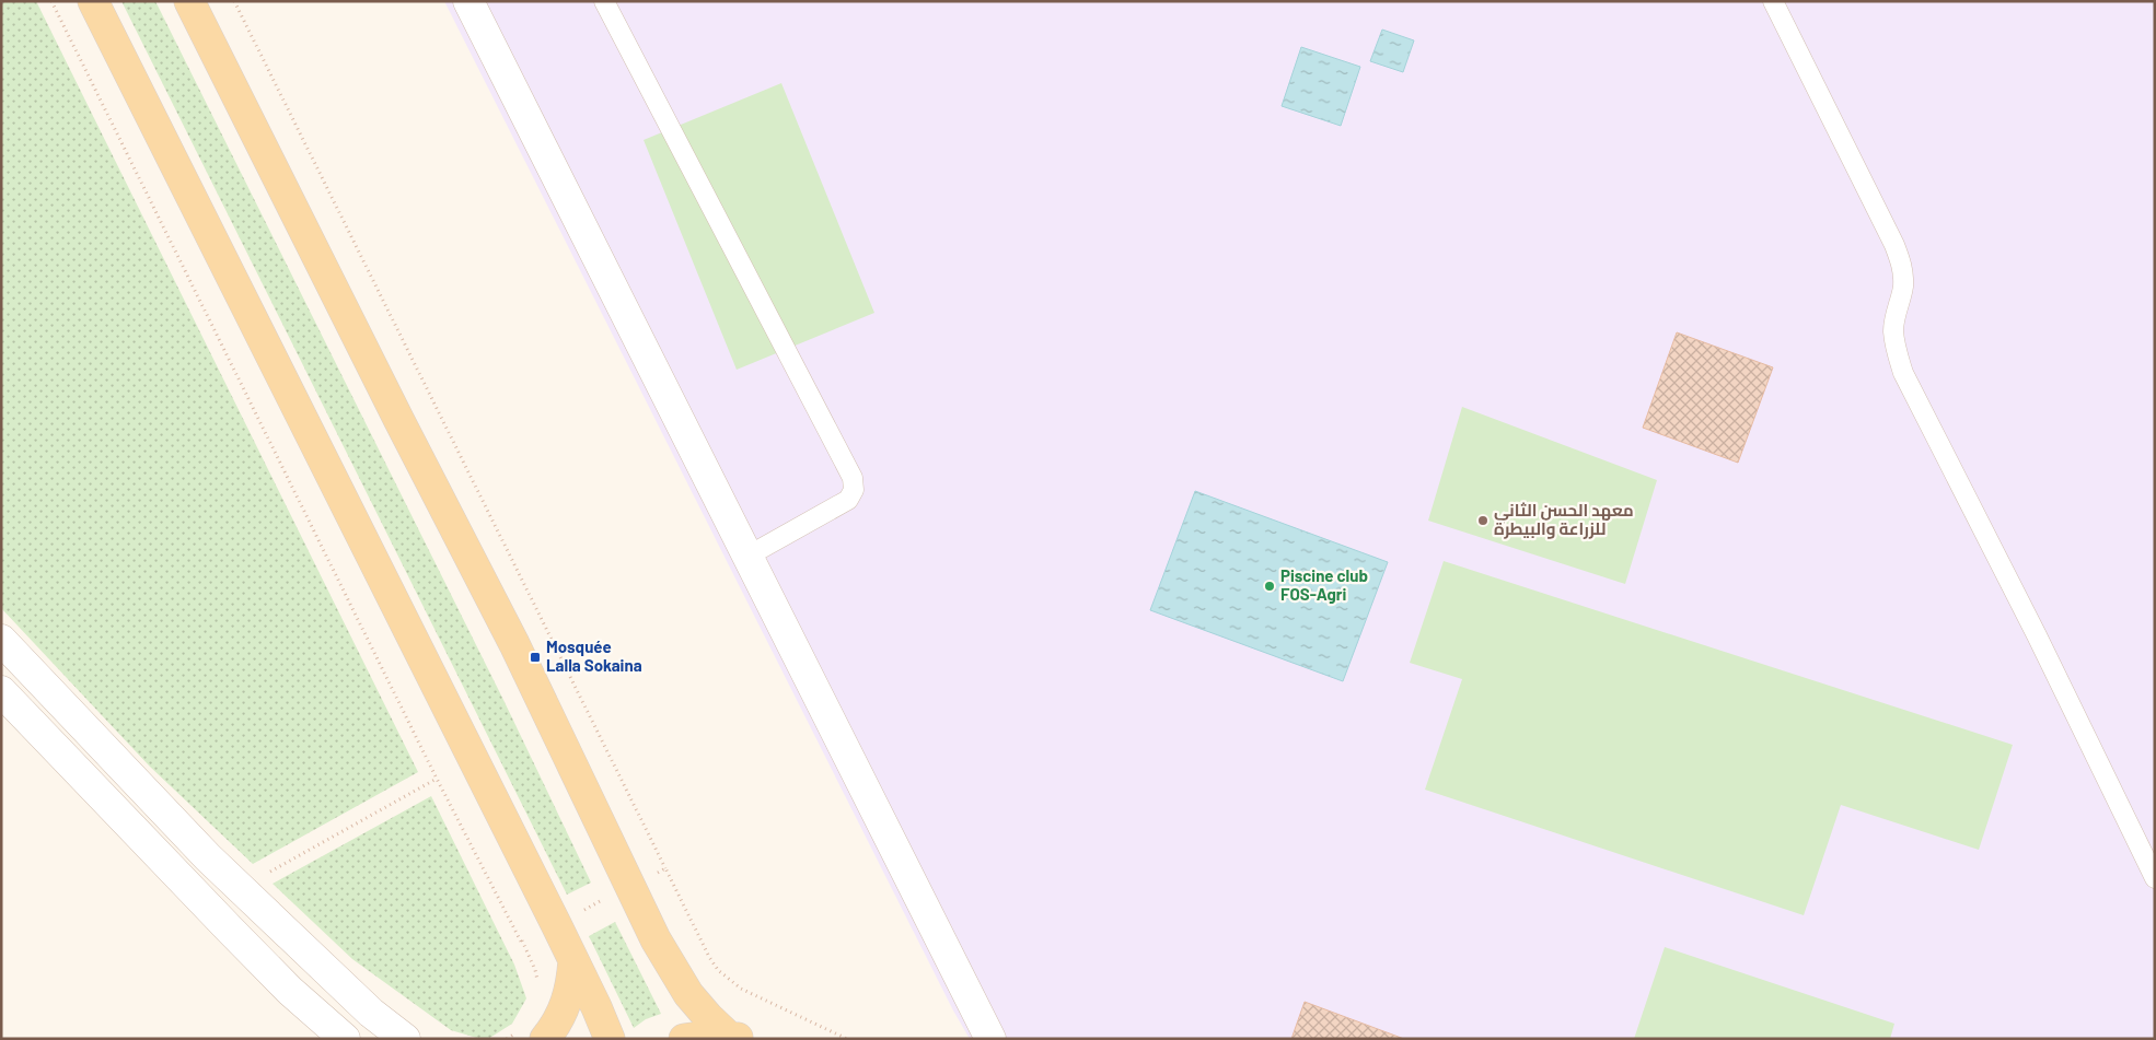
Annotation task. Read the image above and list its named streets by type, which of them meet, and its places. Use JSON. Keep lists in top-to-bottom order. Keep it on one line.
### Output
{"places":{"other":["معهد الحسن الثاني للزراعة والبيطرة","Piscine club FOS-Agri"],"transit":["Mosquée Lalla Sokaina"]}}
